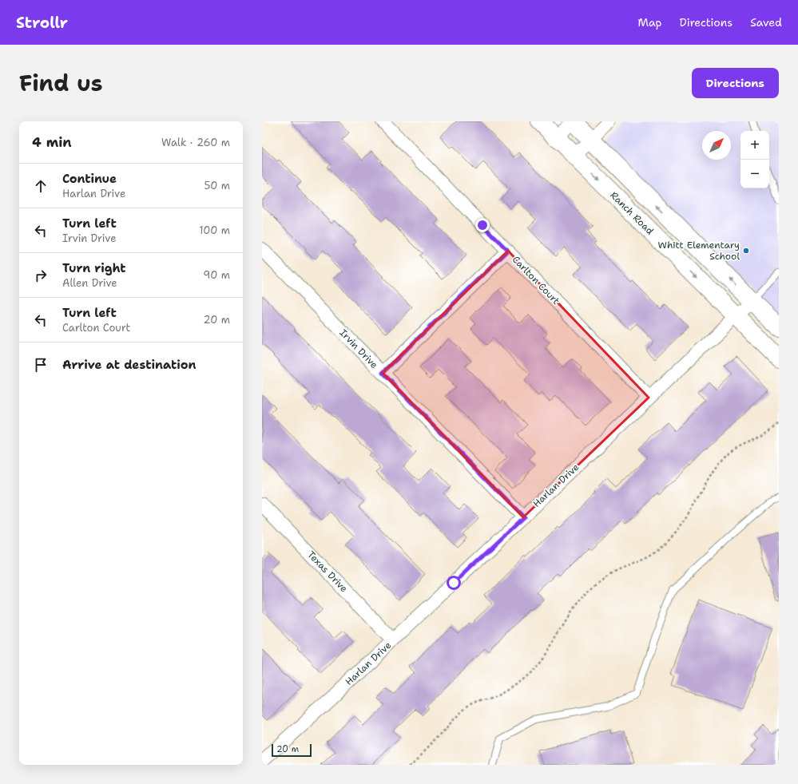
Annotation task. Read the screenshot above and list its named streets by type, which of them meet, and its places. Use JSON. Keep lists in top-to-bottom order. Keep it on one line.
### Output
{"streets":{"main road":["Ranch Road"],"street":["Carlton Court","Irvin Drive","Harlan Drive","Texas Drive"]},"crossings":[["Ranch Road","Harlan Drive"],["Carlton Court","Harlan Drive"],["Irvin Drive","Harlan Drive"],["Harlan Drive","Texas Drive"]],"places":["Whitt Elementary School"],"scale_bar":"20 m","north":"top right","page":{"header":"Strollr","nav":["Map","Directions","Saved"],"title":"Find us","buttons":"Directions","heading":["4 min","Walk · 260 m"],"map_buttons":["+","−"],"list":[["Continue","Harlan Drive","50 m"],["Turn left","Irvin Drive","100 m"],["Turn right","Allen Drive","90 m"],["Turn left","Carlton Court","20 m"],"Arrive at destination"],"scale":"20 m"}}
